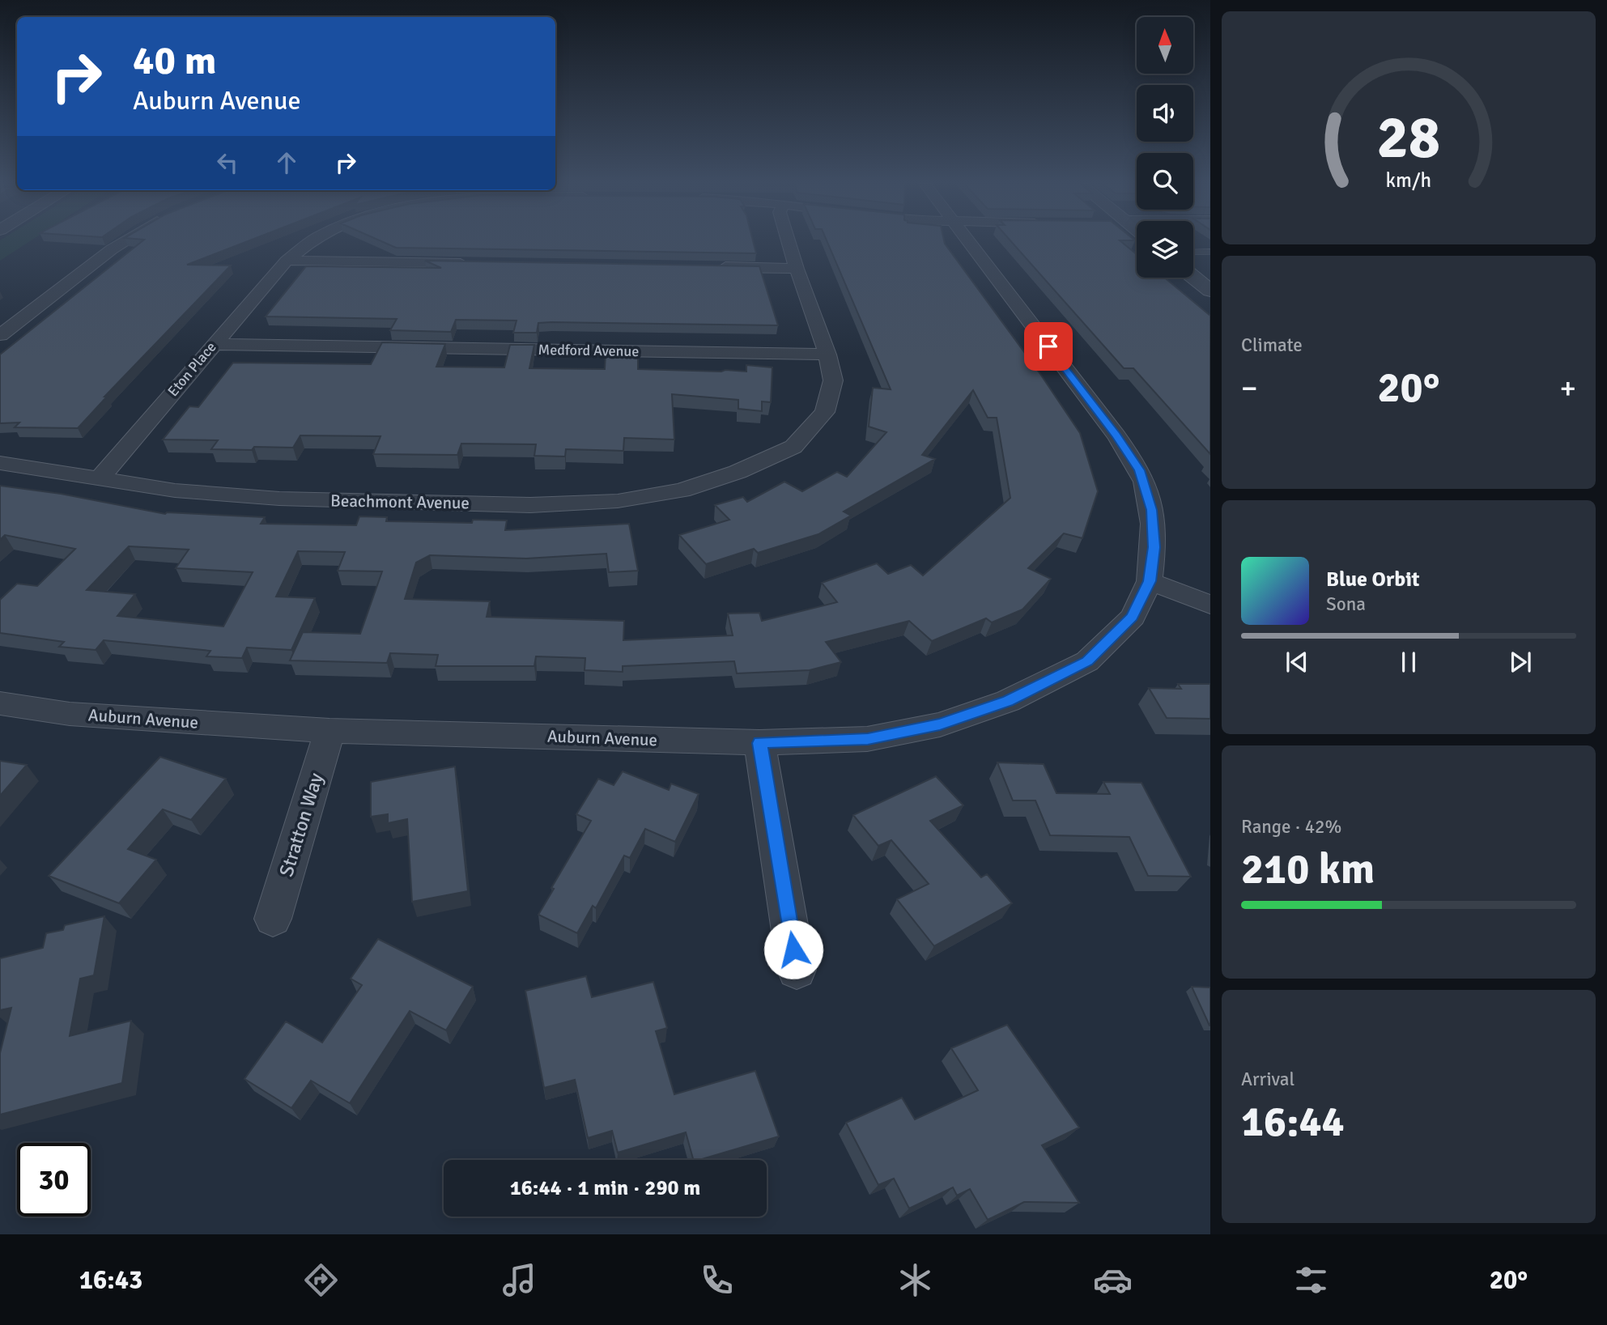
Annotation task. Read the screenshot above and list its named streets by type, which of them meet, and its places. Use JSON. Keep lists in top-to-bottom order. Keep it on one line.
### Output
{"streets":{"street":["Medford Avenue","Eton Place","Beachmont Avenue","Auburn Avenue","Stratton Way"]},"crossings":[["Medford Avenue","Eton Place"],["Medford Avenue","Beachmont Avenue"],["Eton Place","Beachmont Avenue"],["Auburn Avenue","Stratton Way"]],"north":"top","page":{"turn":["40 m","Auburn Avenue"],"tile":["Climate",["Range · 42%","210 km"],["Arrival","16:44"]],"heat":["−","20°","+"],"song":["Blue Orbit","Sona"],"limit":"30","trip":"16:44 · 1 min · 290 m","tabs":["16:43","20°"],"gauge":["28","km/h"]}}
